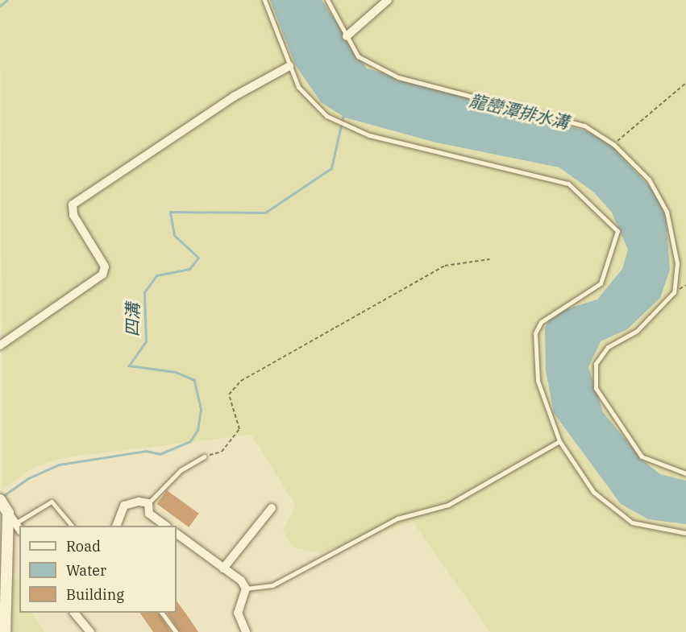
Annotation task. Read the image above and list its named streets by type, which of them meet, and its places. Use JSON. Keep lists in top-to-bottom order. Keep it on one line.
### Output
{"water":["龍巒潭排水溝","四溝"],"legend":["Road","Water","Building"]}
